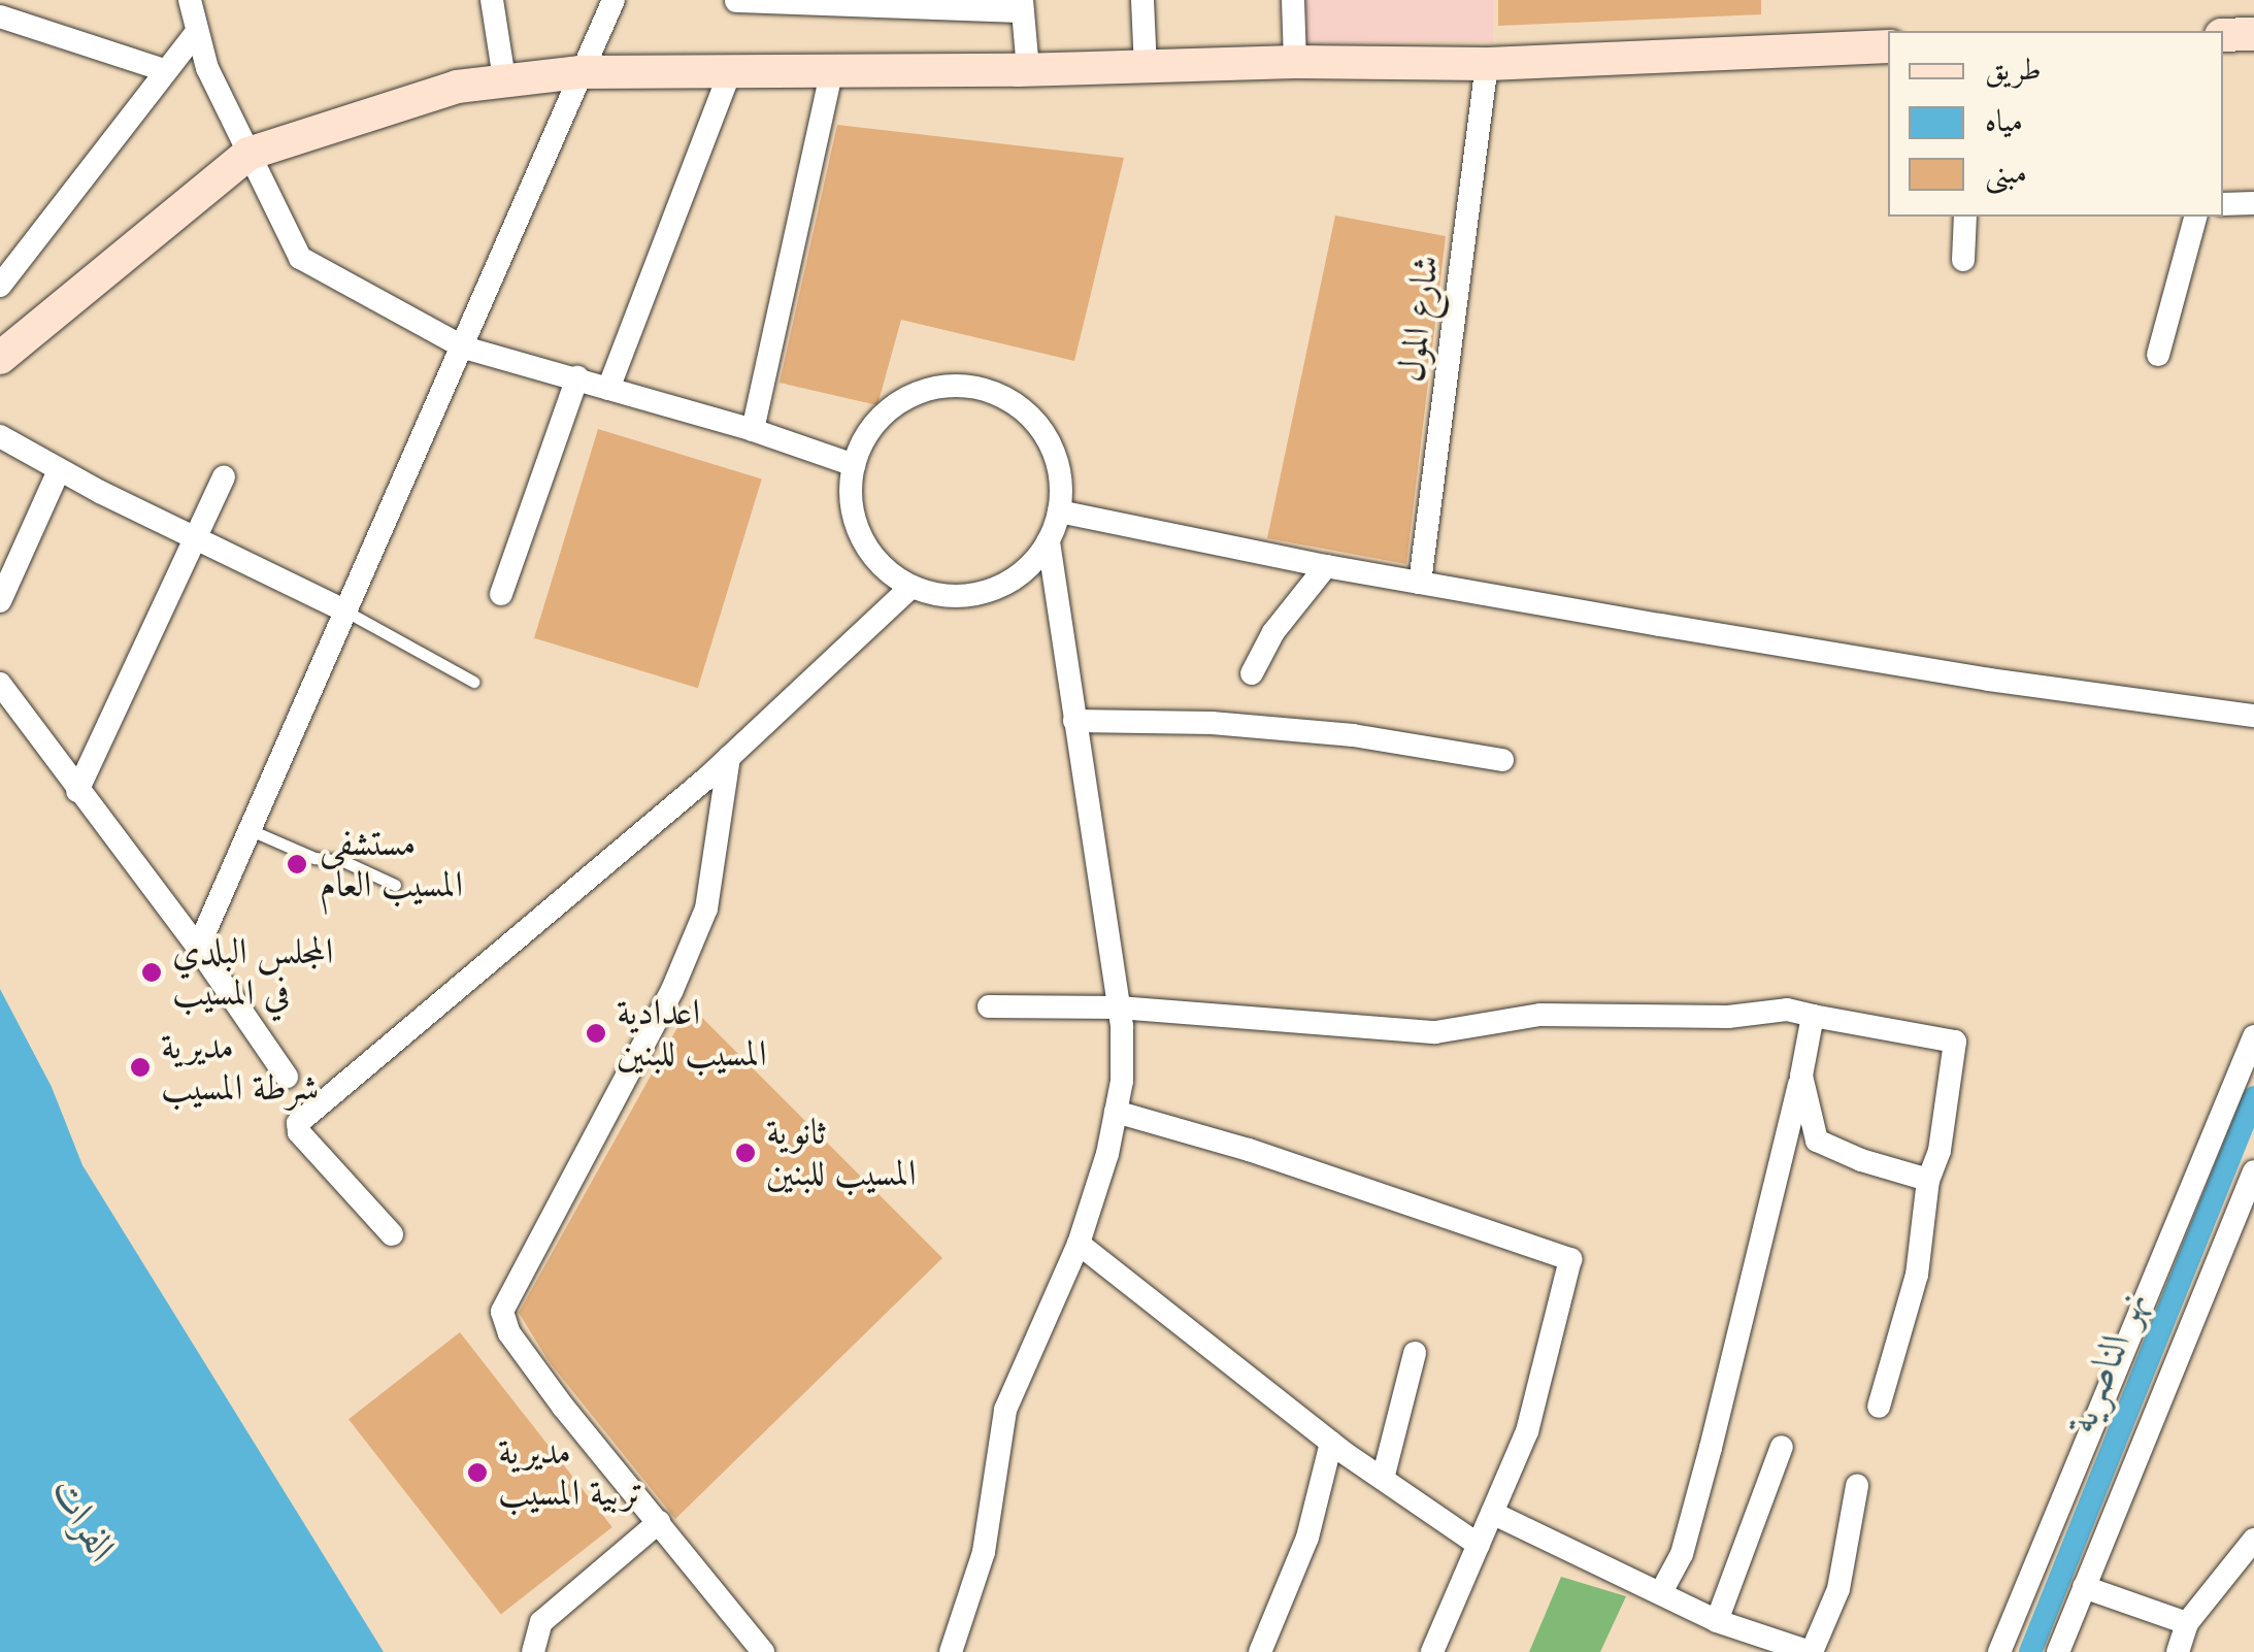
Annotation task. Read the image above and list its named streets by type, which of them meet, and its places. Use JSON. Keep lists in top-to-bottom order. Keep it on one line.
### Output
{"streets":{"street":["شارع المول"]},"water":["نهر الناصرية","الفرات"],"places":["مستشفى المسيب العام","المجلس البلدي في المسيب","اعدادية المسيب للبنين","مديرية شرطة المسيب","ثانوية المسيب للبنين","مديرية تربية المسيب"],"legend":["طريق","مياه","مبنى"]}
